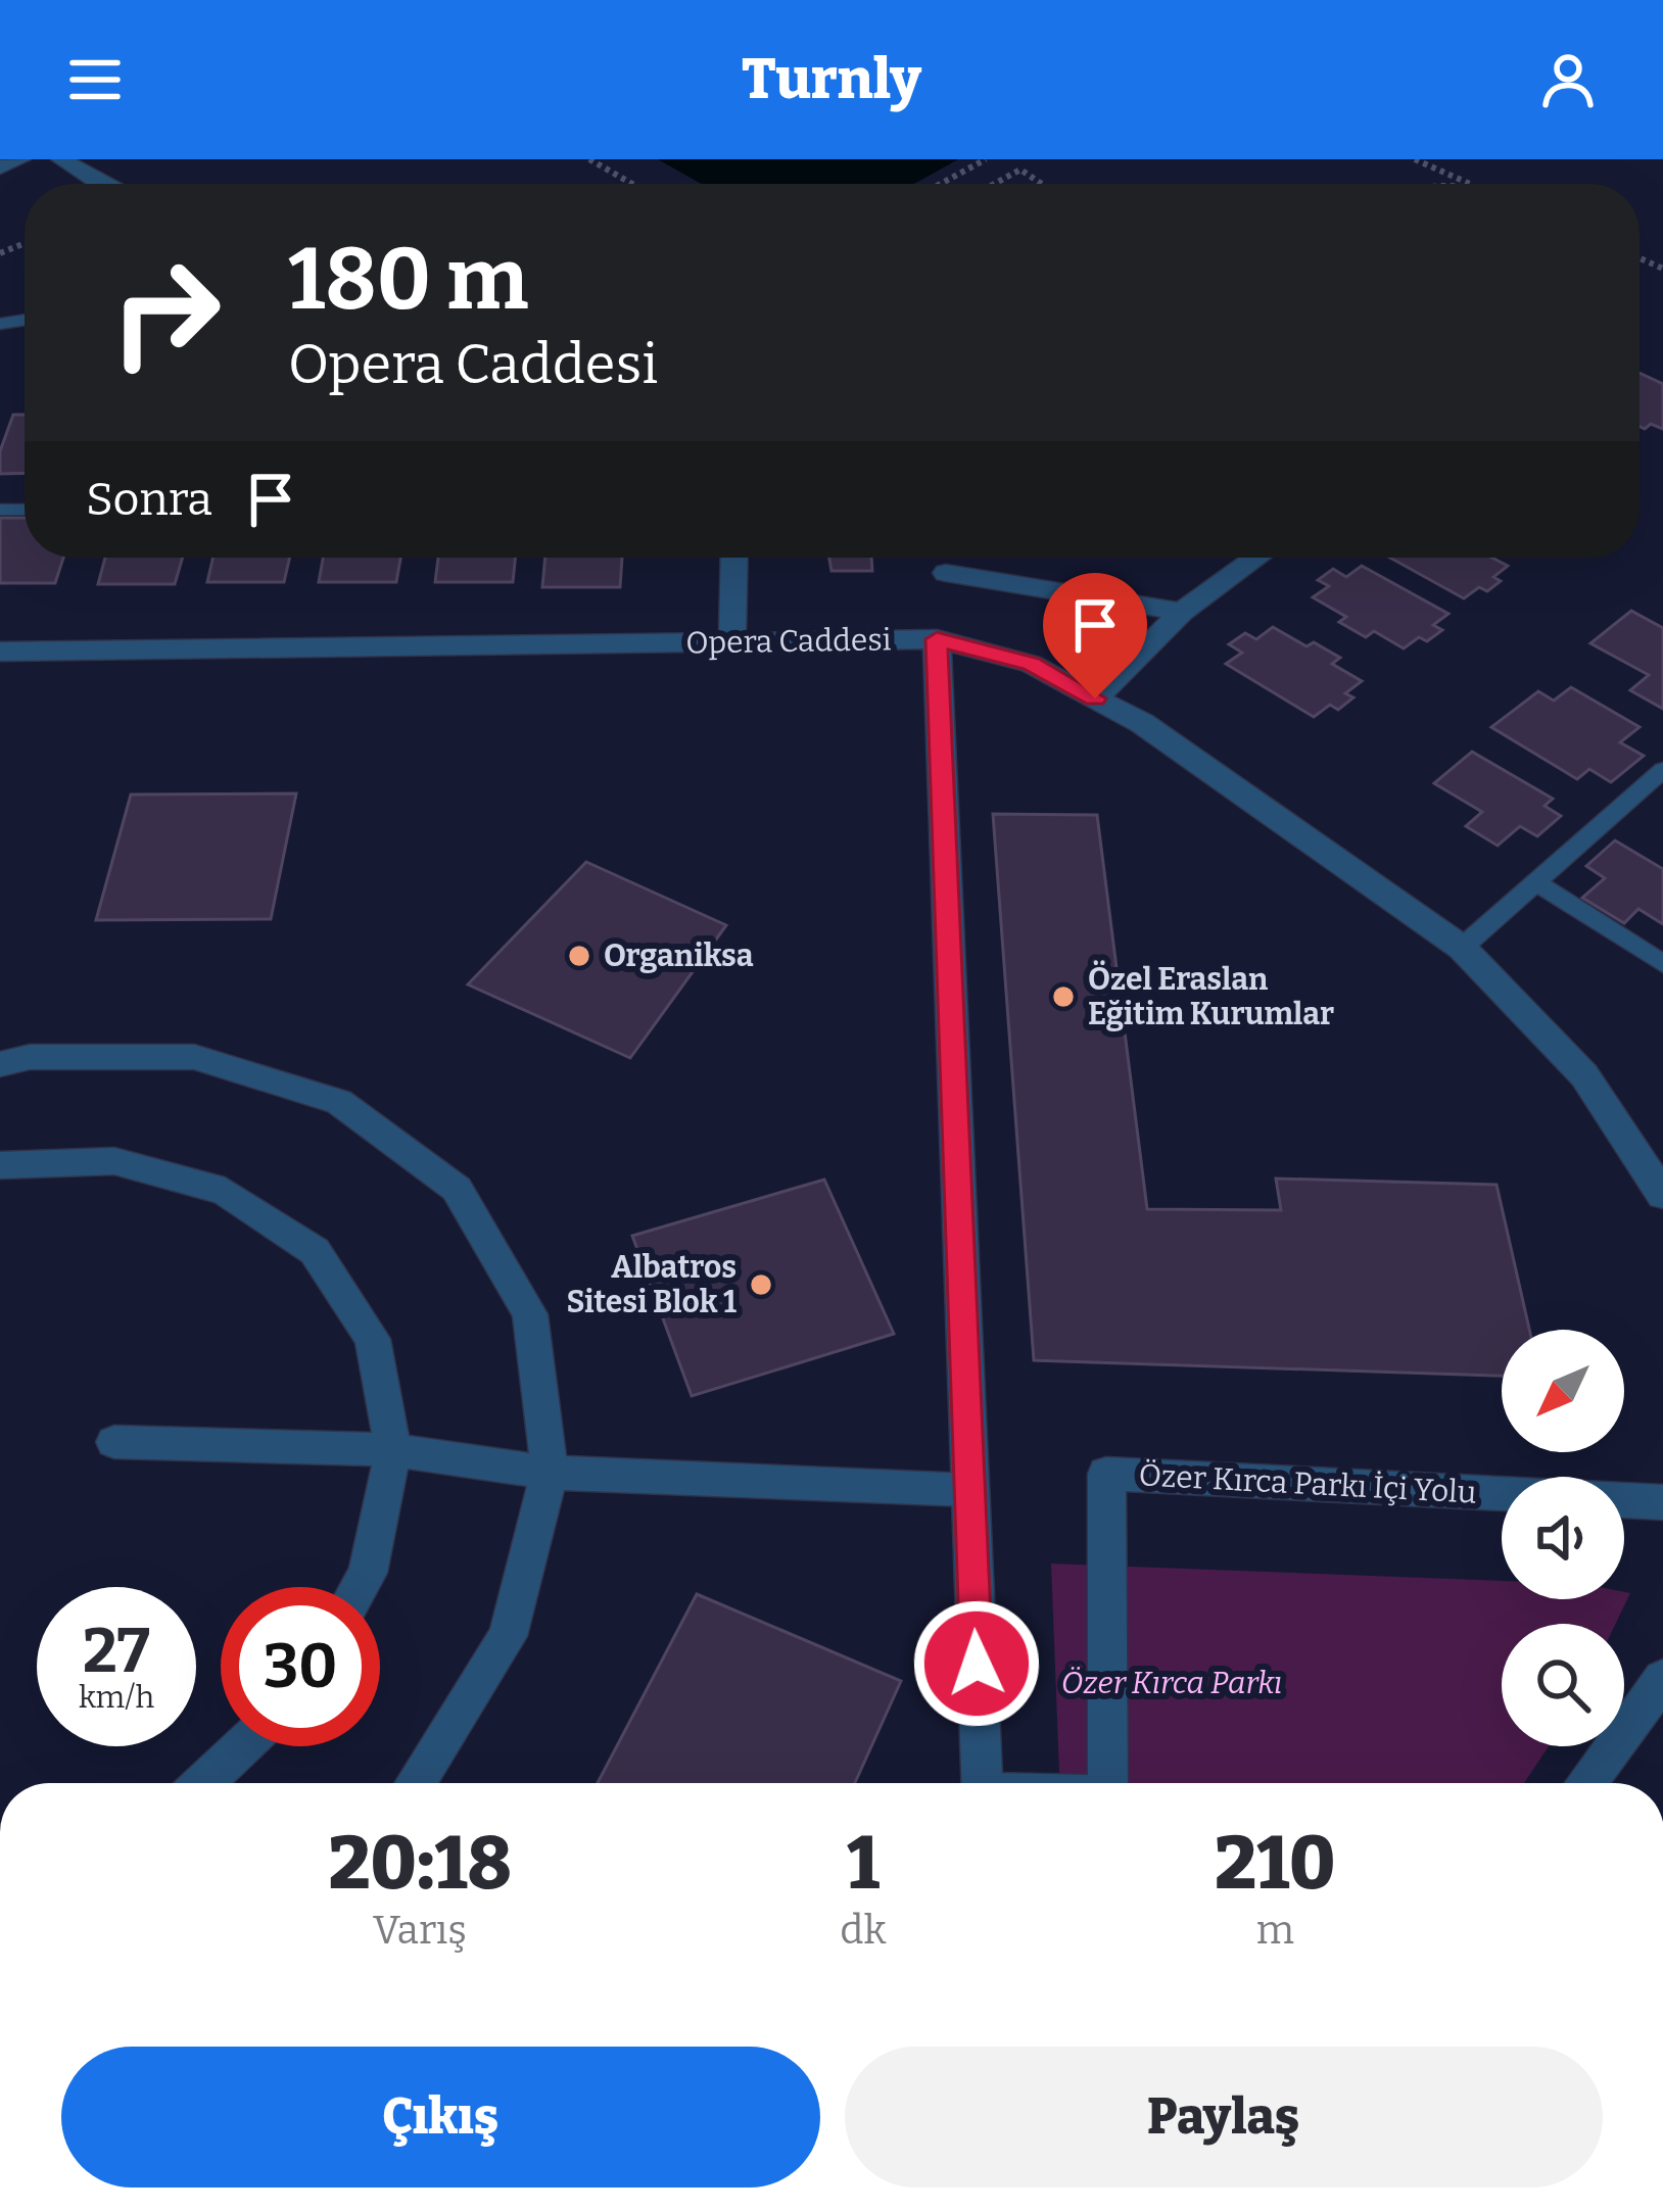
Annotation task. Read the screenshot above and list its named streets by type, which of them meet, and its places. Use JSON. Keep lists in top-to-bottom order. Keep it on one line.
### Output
{"streets":{"street":["Opera Caddesi","Özer Kırca Parkı İçi Yolu"]},"parks":["Özer Kırca Parkı"],"places":["Organiksa","Özel Eraslan Eğitim Kurumlar","Albatros Sitesi Blok 1"],"north":"bottom left","page":{"header":"Turnly","turn":["180 m","Opera Caddesi"],"then":"Sonra","speed":"27 km/h","limit":"30","eta":["20:18","Varış","1","dk","210","m"],"buttons":["Çıkış","Paylaş"]}}
